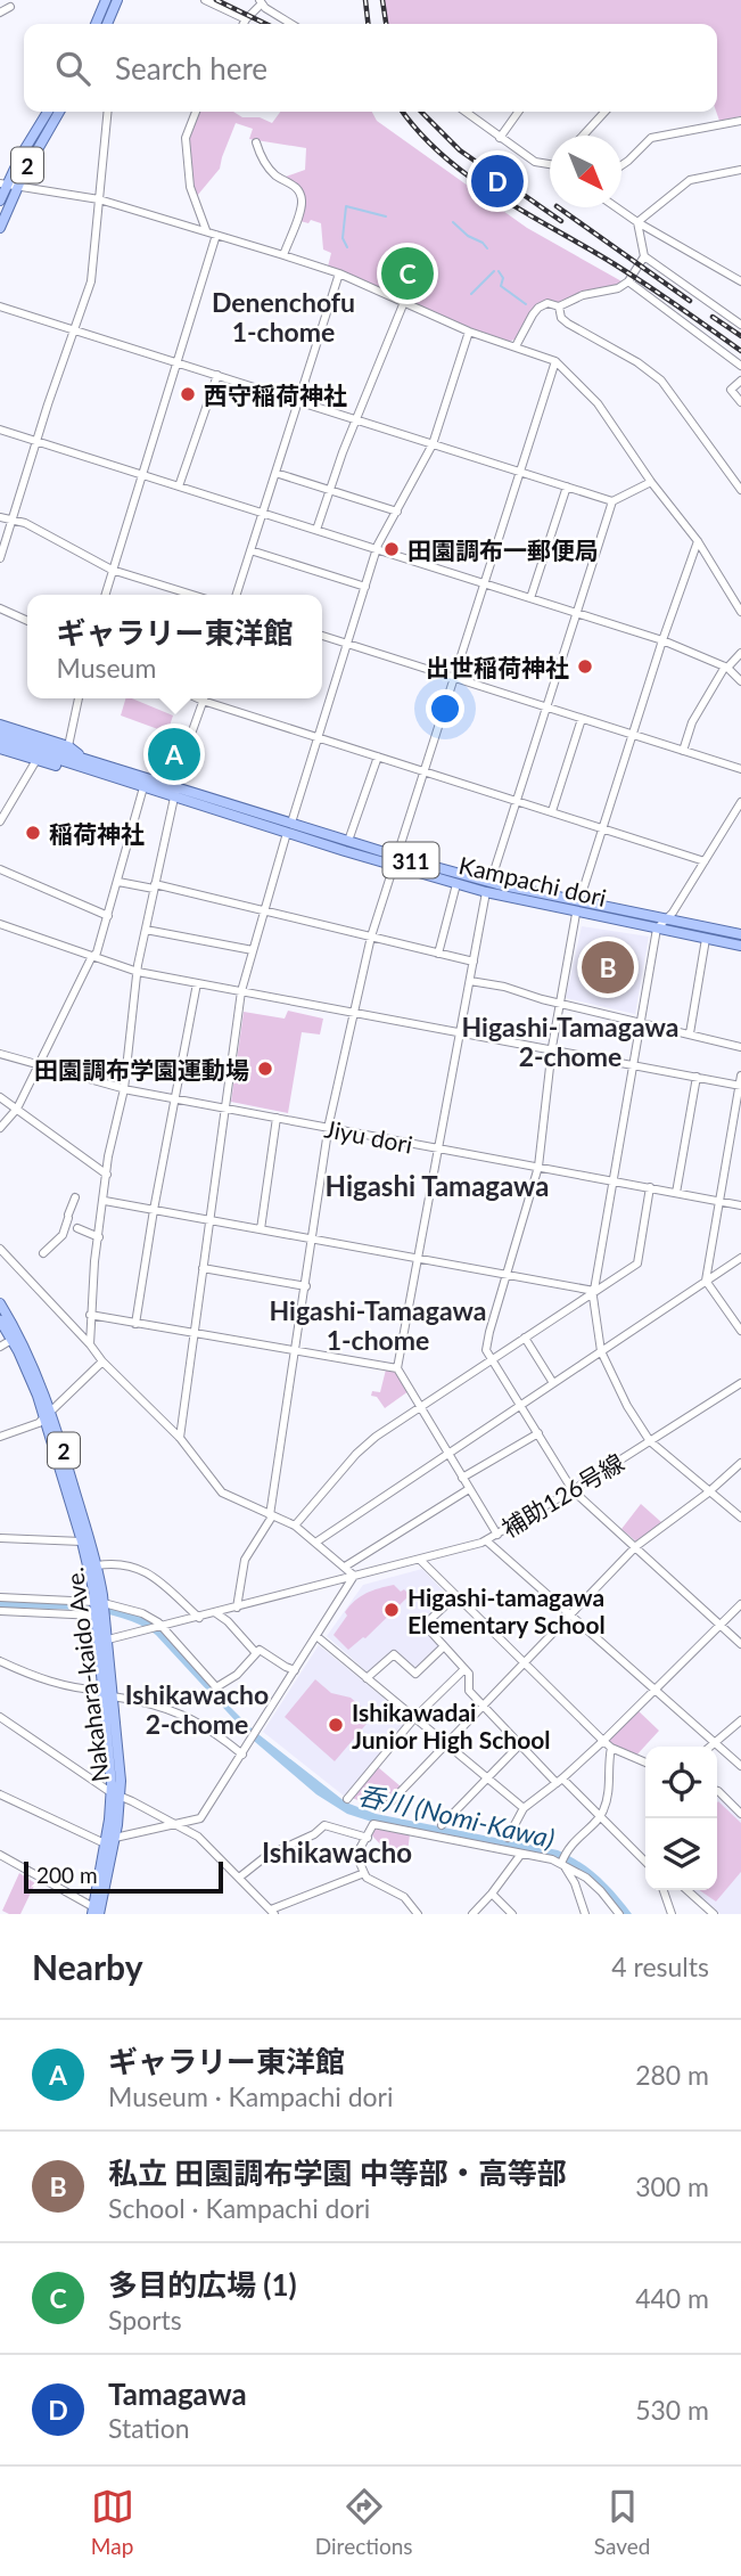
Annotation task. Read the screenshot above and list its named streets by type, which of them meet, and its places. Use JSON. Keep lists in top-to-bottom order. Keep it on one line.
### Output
{"streets":{"main road":["2","311","Kampachi dori","Nakahara-kaido Ave."],"street":["Jiyu dori","補助126号線"]},"crossings":[["311","Kampachi dori"],["補助126号線","Nakahara-kaido Ave."]],"districts":["Denenchofu 1-chome","Higashi-Tamagawa 2-chome","Higashi Tamagawa","Higashi-Tamagawa 1-chome","Ishikawacho 2-chome","Ishikawacho"],"water":["呑川 (Nomi-Kawa)"],"places":["西守稲荷神社","田園調布一郵便局","出世稲荷神社","稲荷神社","田園調布学園運動場","Higashi-tamagawa Elementary School","Ishikawadai Junior High School"],"scale_bar":"200 m","north":"bottom right","page":{"search":"Search here","pins":["D","C","A","B"],"popup":["ギャラリー東洋館","Museum"],"scale":"200 m","heading":["Nearby","4 results"],"list":[{"mark":"A","name":"ギャラリー東洋館","note":"Museum · Kampachi dori","value":"280 m"},{"mark":"B","name":"私立 田園調布学園 中等部・高等部","note":"School · Kampachi dori","value":"300 m"},{"mark":"C","name":"多目的広場 (1)","note":"Sports","value":"440 m"},{"mark":"D","name":"Tamagawa","note":"Station","value":"530 m"}],"nav":["Map","Directions","Saved"]}}
